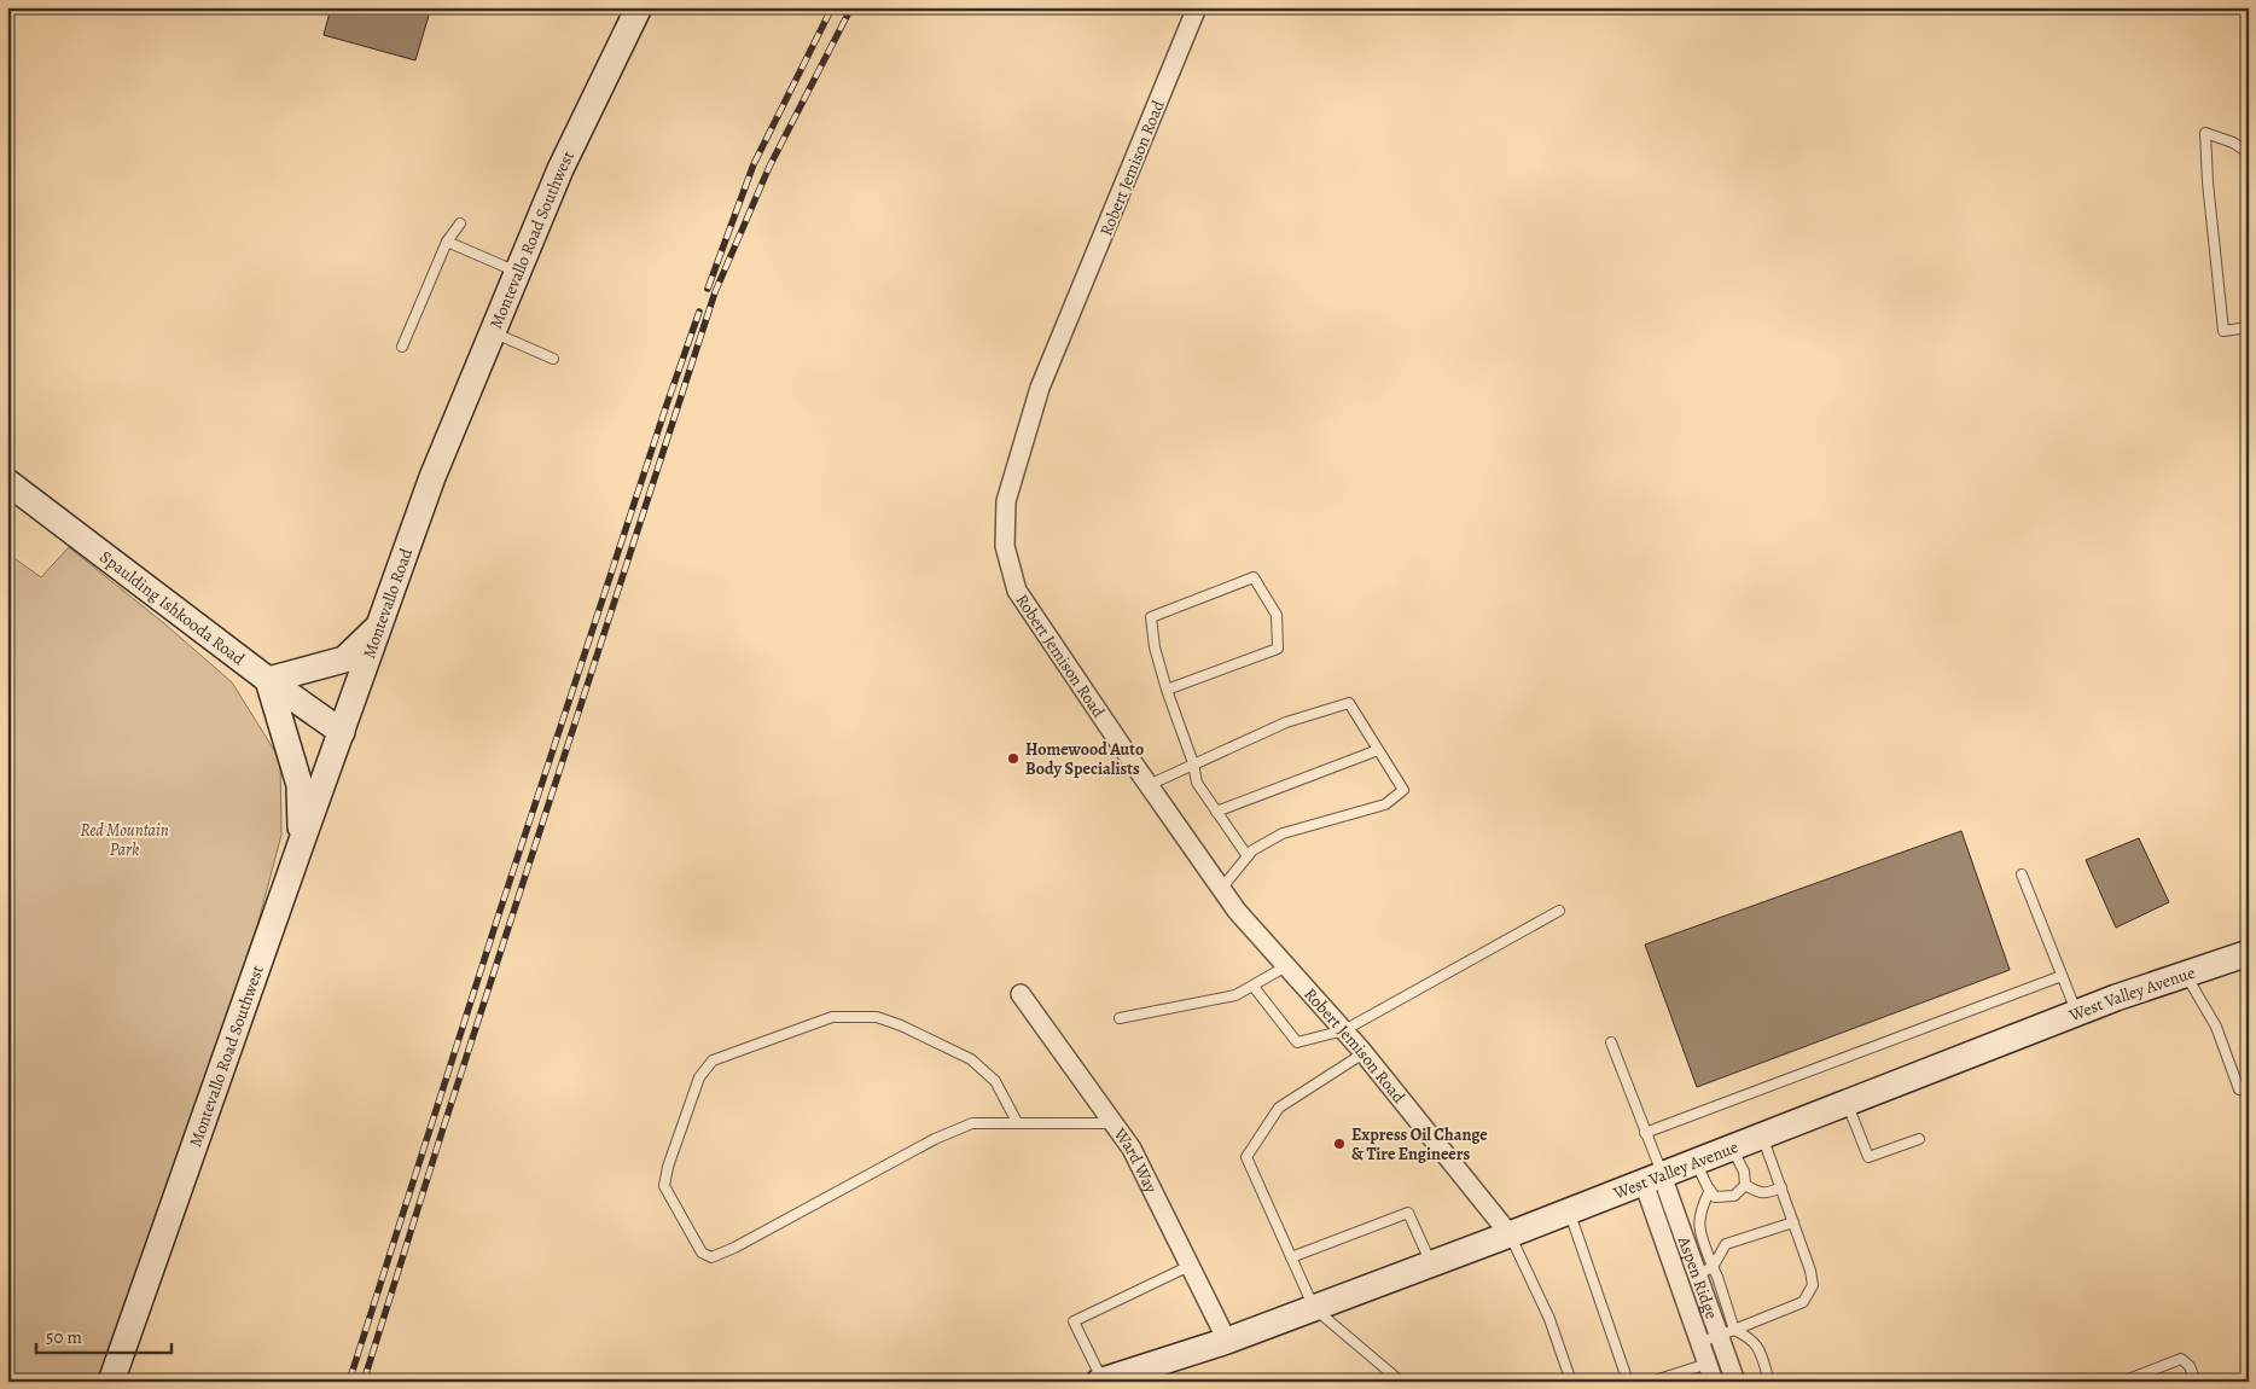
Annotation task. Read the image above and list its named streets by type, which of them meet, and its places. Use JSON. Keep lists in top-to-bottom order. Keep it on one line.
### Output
{"streets":{"main road":["Montevallo Road Southwest","Montevallo Road","Spaulding Ishkooda Road","West Valley Avenue"],"street":["Robert Jemison Road","Ward Way","Aspen Ridge"]},"crossings":[["Robert Jemison Road","West Valley Avenue"],["Montevallo Road Southwest","Montevallo Road"],["Montevallo Road Southwest","Spaulding Ishkooda Road"],["Montevallo Road","Spaulding Ishkooda Road"],["West Valley Avenue","Ward Way"],["West Valley Avenue","Aspen Ridge"]],"parks":["Red Mountain Park"],"places":["Homewood Auto Body Specialists","Express Oil Change & Tire Engineers"],"scale_bar":"50 m"}
